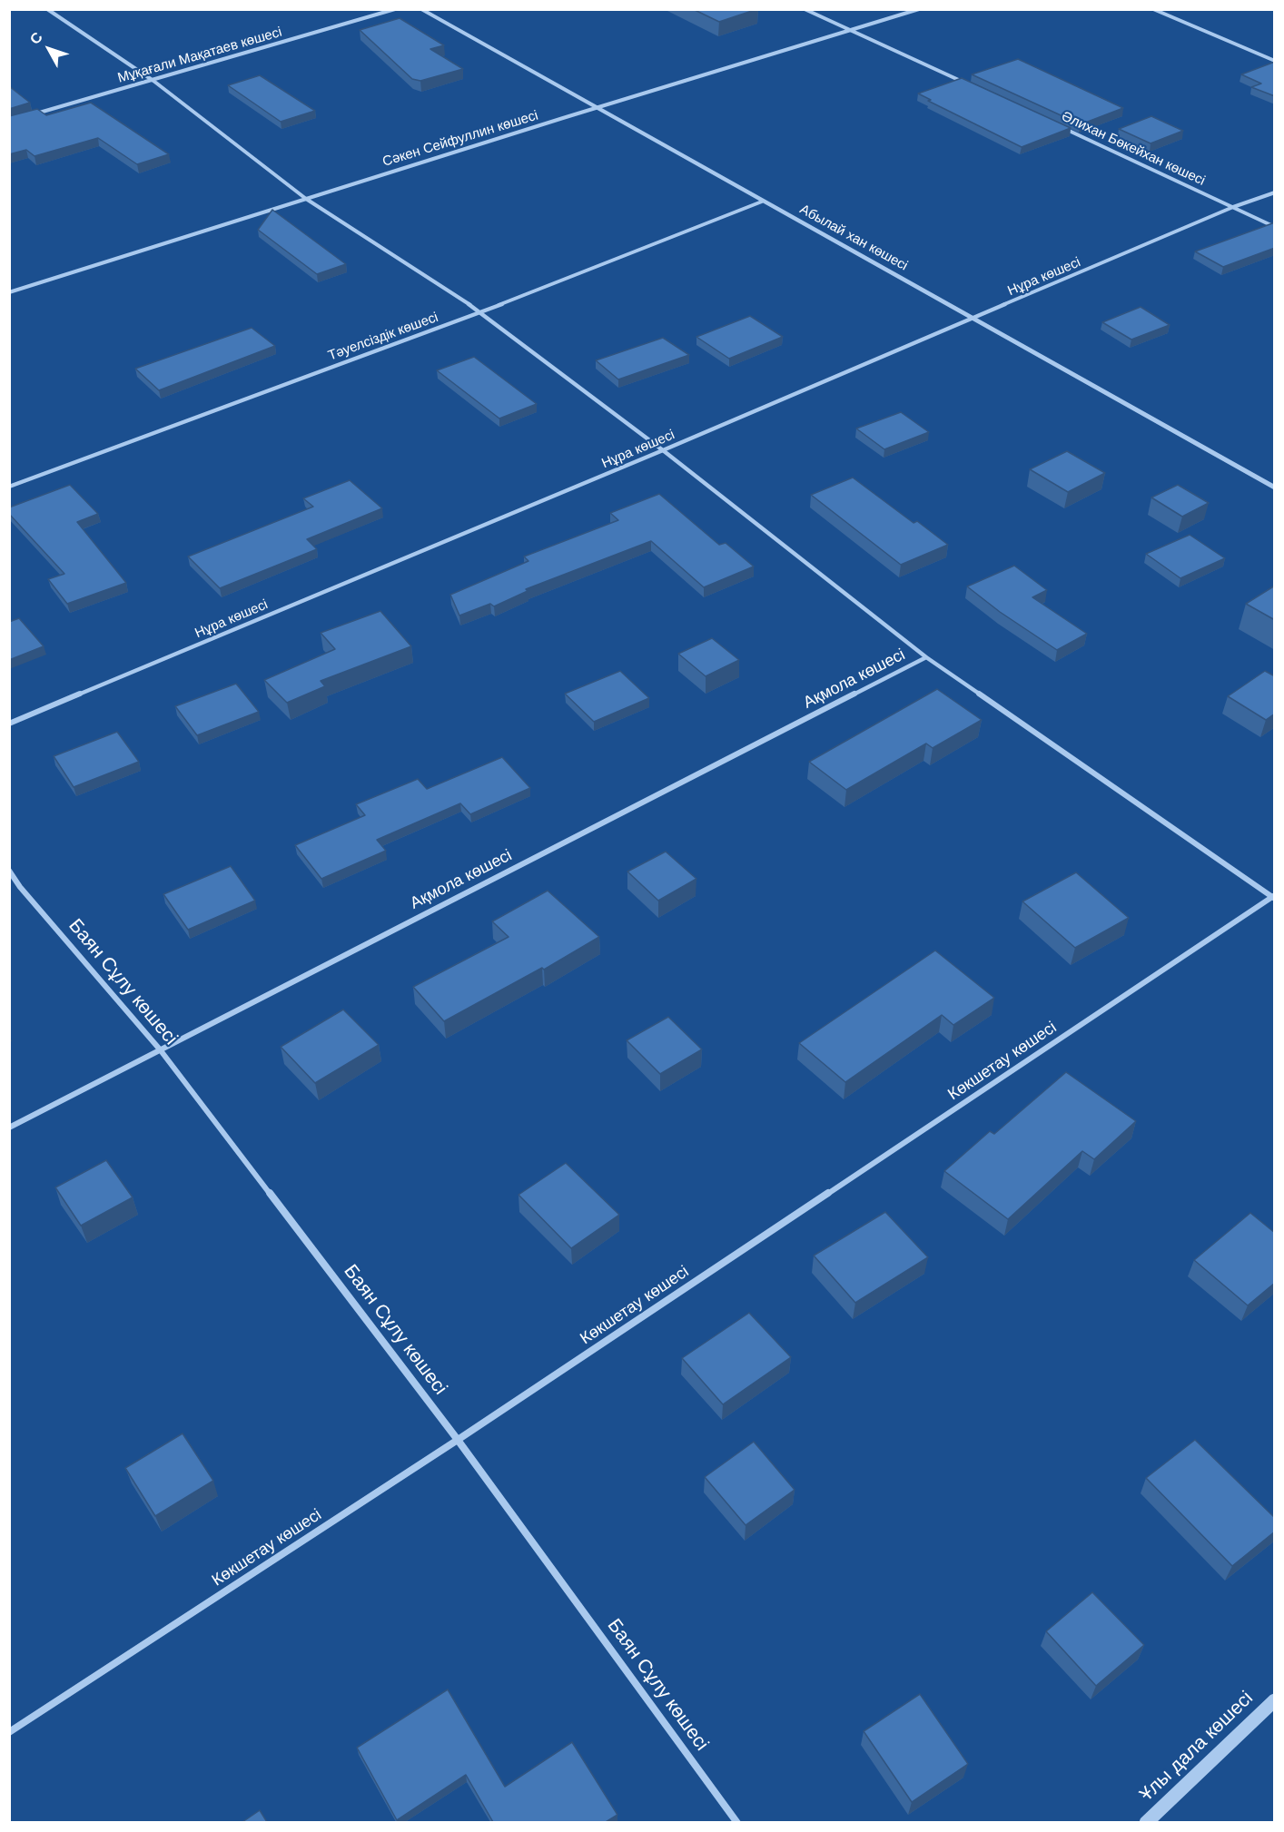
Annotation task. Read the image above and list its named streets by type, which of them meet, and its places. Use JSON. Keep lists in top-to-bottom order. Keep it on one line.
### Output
{"streets":{"street":["Мұқағали Мақатаев көшесі","Сәкен Сейфуллин көшесі","Әлихан Бөкейхан көшесі","Абылай хан көшесі","Нұра көшесі","Тәуелсіздік көшесі","Ақмола көшесі","Баян Сұлу көшесі","Көкшетау көшесі","Ұлы дала көшесі"]},"crossings":[["Сәкен Сейфуллин көшесі","Абылай хан көшесі"],["Әлихан Бөкейхан көшесі","Нұра көшесі"],["Абылай хан көшесі","Нұра көшесі"],["Абылай хан көшесі","Тәуелсіздік көшесі"],["Ақмола көшесі","Баян Сұлу көшесі"],["Баян Сұлу көшесі","Көкшетау көшесі"]],"north":"top left"}
